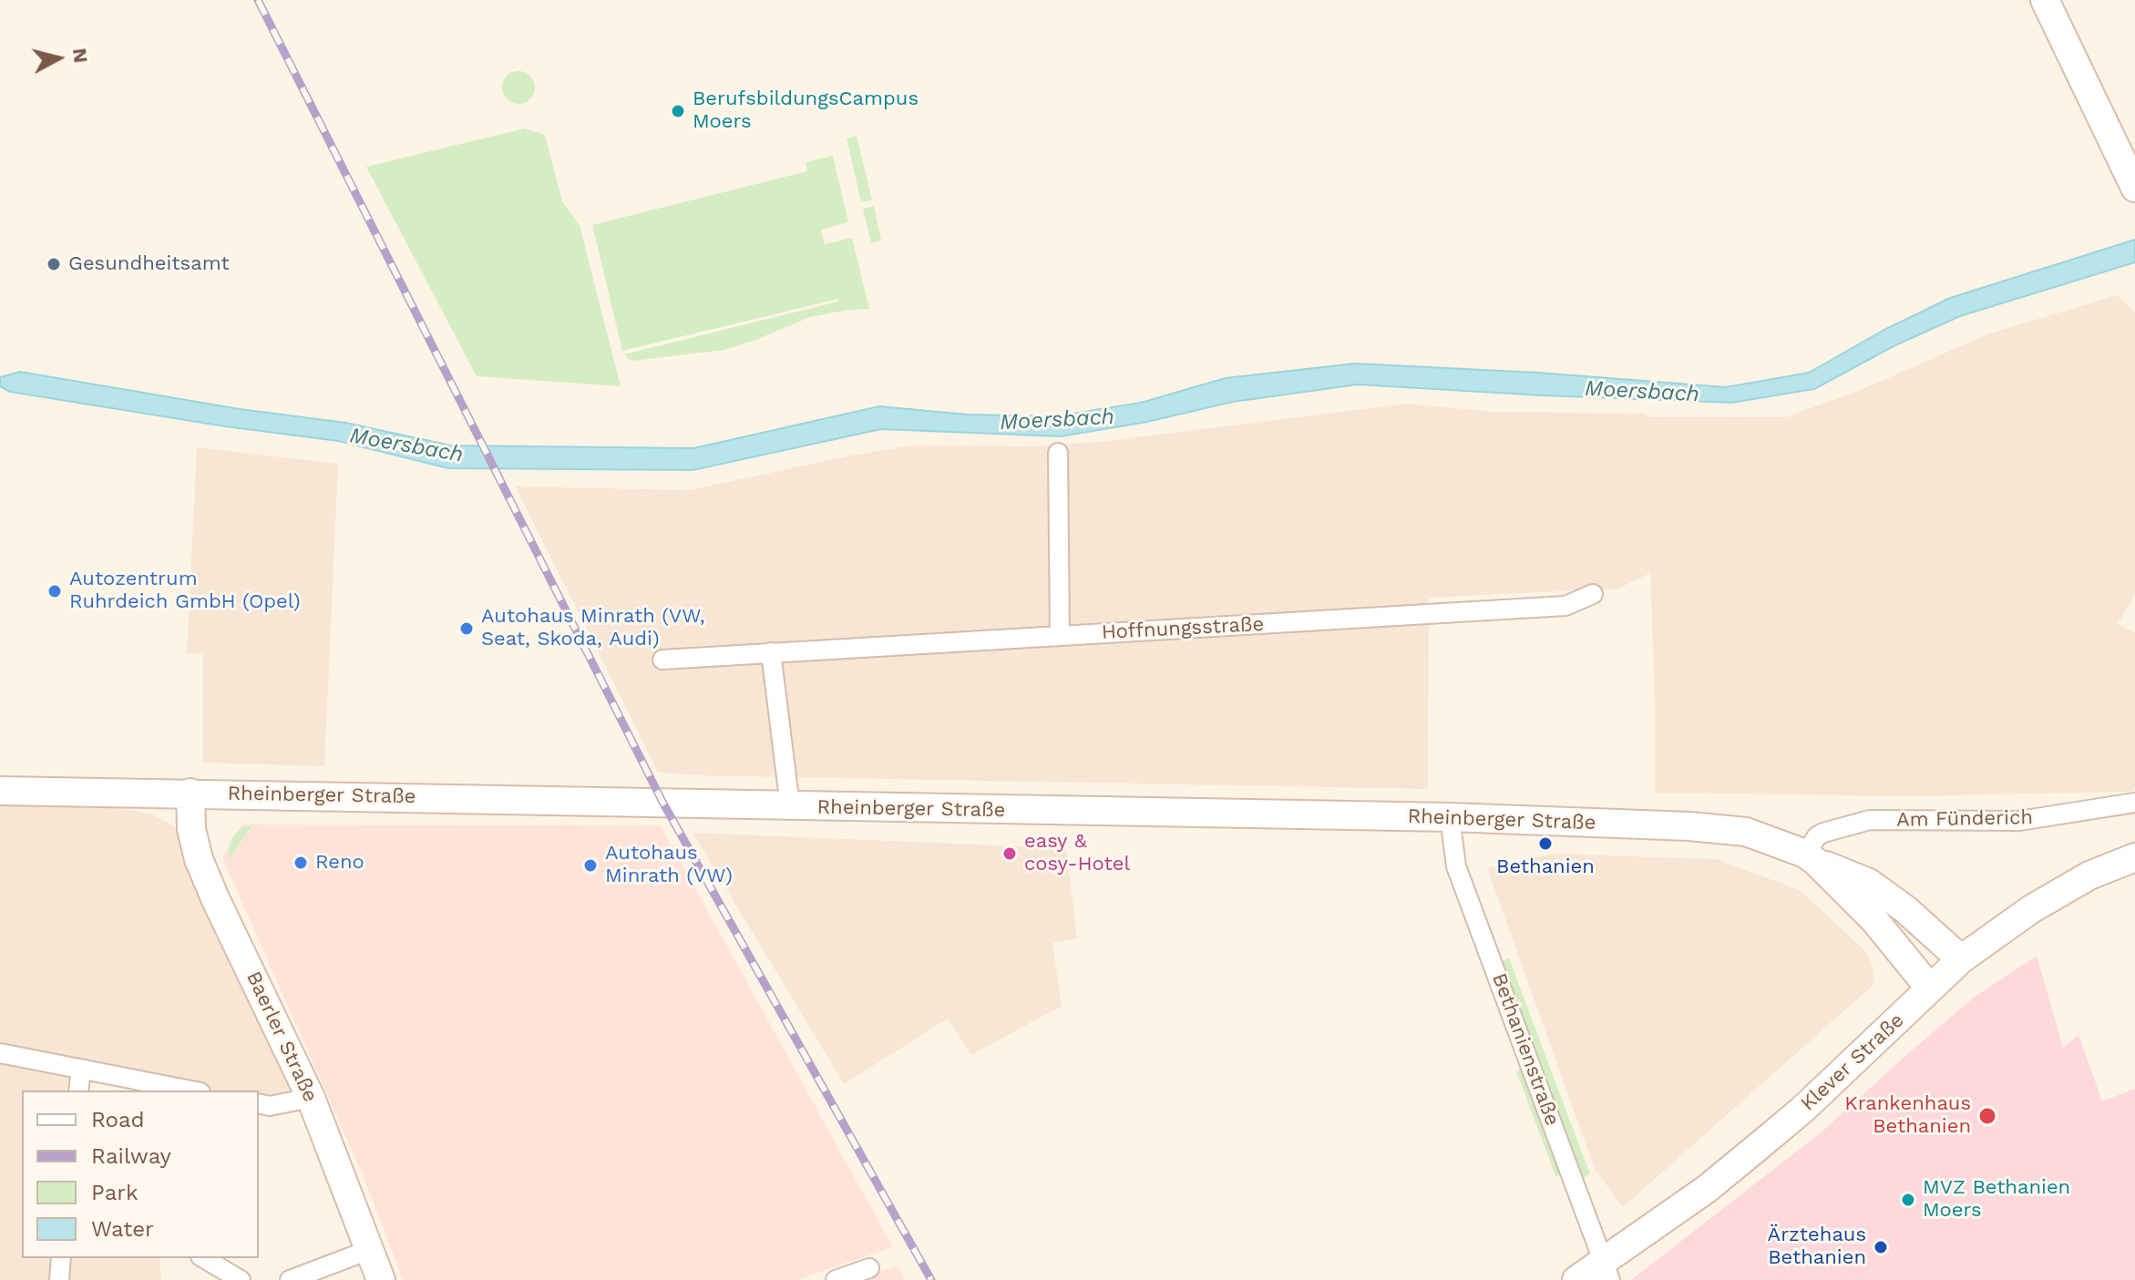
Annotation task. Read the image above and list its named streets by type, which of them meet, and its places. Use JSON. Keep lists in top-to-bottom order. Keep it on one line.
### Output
{"streets":{"main road":["Rheinberger Straße","Baerler Straße","Klever Straße"],"street":["Hoffnungsstraße","Am Fünderich","Bethanienstraße"]},"crossings":[["Rheinberger Straße","Am Fünderich"],["Rheinberger Straße","Baerler Straße"],["Rheinberger Straße","Bethanienstraße"],["Rheinberger Straße","Klever Straße"],["Bethanienstraße","Klever Straße"]],"water":["Moersbach"],"places":["BerufsbildungsCampus Moers","Gesundheitsamt","Autozentrum Ruhrdeich GmbH (Opel)","Autohaus Minrath (VW, Seat, Skoda, Audi)","Bethanien","easy & cosy-Hotel","Reno","Autohaus Minrath (VW)","Krankenhaus Bethanien","MVZ Bethanien Moers","Ärztehaus Bethanien"],"legend":["Road","Railway","Park","Water"],"north":"right"}
